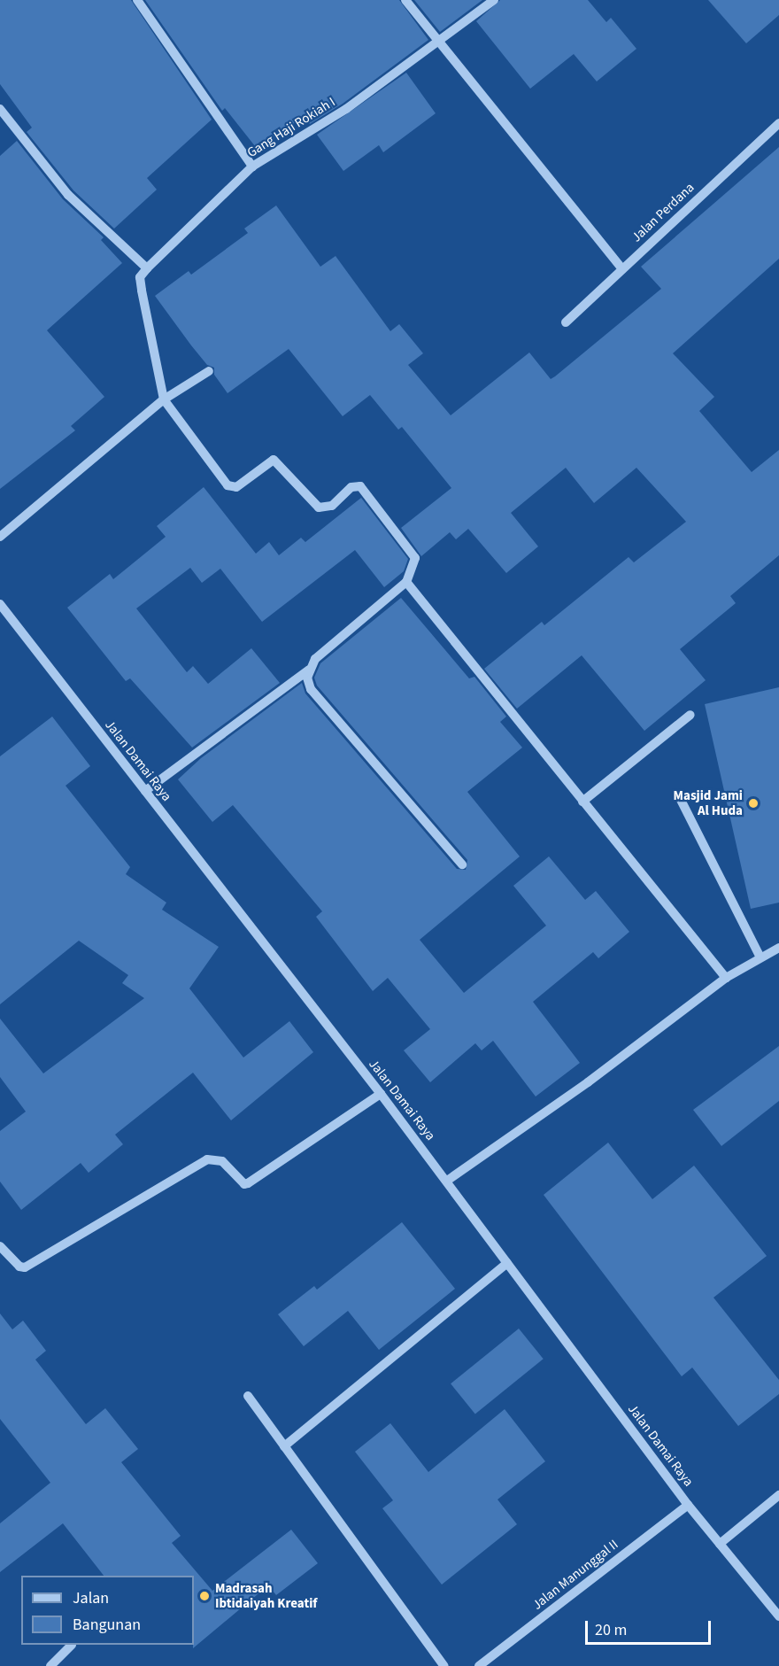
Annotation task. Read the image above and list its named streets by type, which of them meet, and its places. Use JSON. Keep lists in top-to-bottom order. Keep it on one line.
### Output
{"streets":{"street":["Gang Haji Rokiah I","Jalan Perdana","Jalan Damai Raya","Jalan Manunggal II"]},"crossings":[["Jalan Damai Raya","Jalan Manunggal II"]],"places":["Masjid Jami Al Huda","Madrasah Ibtidaiyah Kreatif"],"legend":["Jalan","Bangunan"],"scale_bar":"20 m"}
